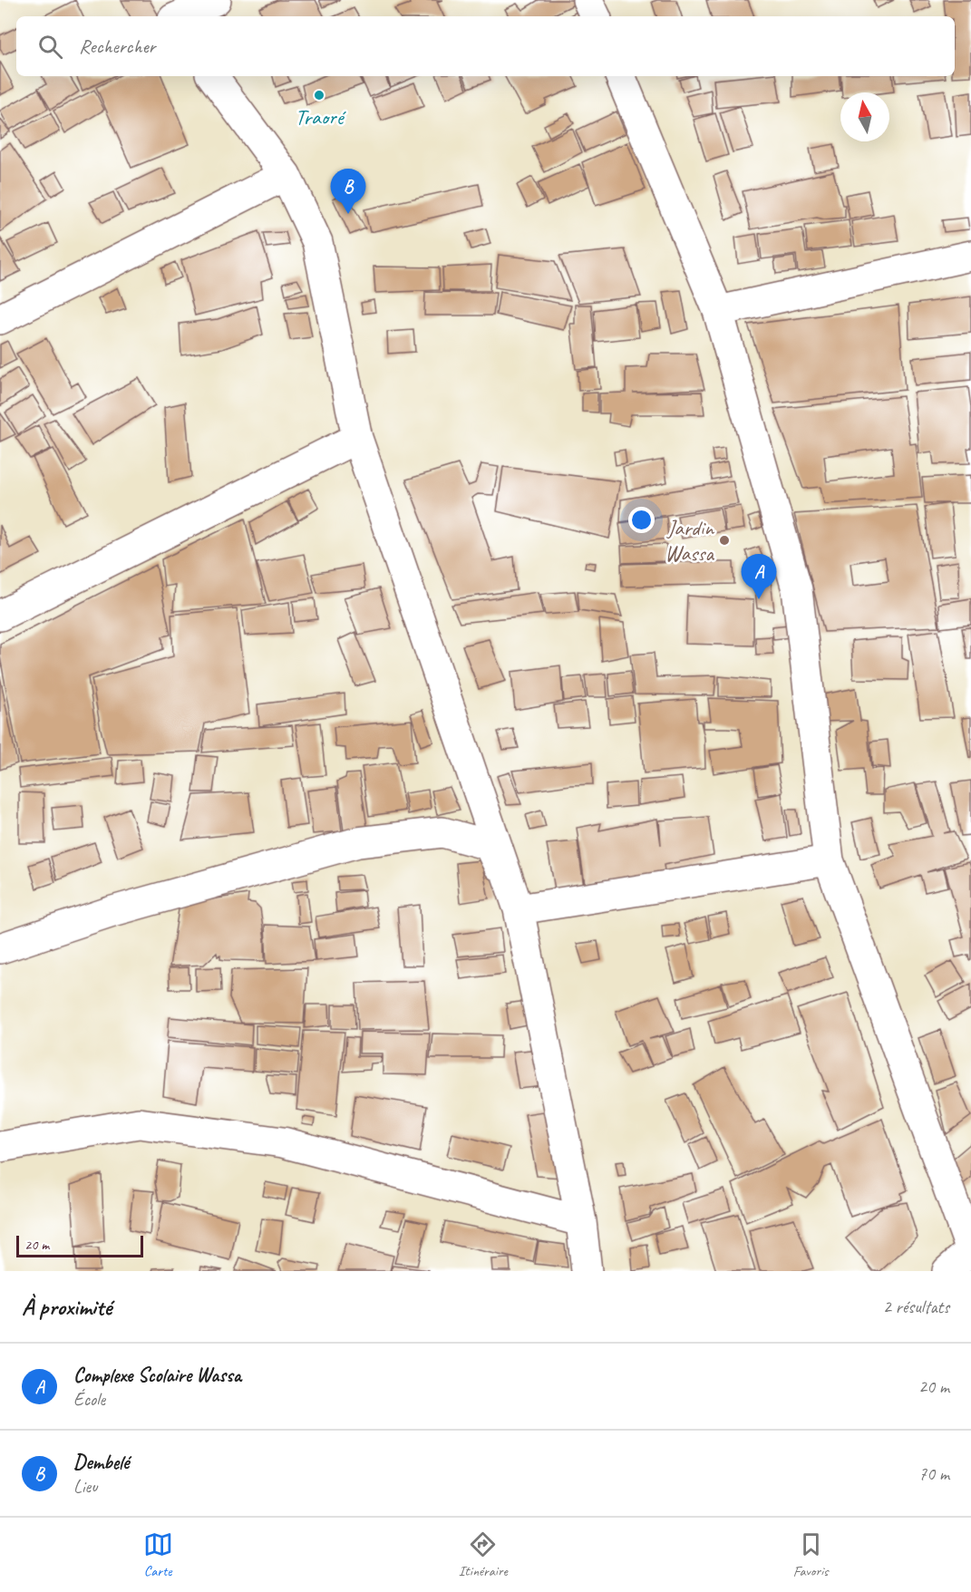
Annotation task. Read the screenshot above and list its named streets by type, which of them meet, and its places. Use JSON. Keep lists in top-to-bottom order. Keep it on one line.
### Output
{"places":["Traoré","Jardin Wassa"],"scale_bar":"20 m","north":"top","page":{"search":"Rechercher","pins":["B","A"],"scale":"20 m","heading":["À proximité","2 résultats"],"list":[{"mark":"A","name":"Complexe Scolaire Wassa","note":"École","value":"20 m"},{"mark":"B","name":"Dembelé","note":"Lieu","value":"70 m"}],"nav":["Carte","Itinéraire","Favoris"]}}
